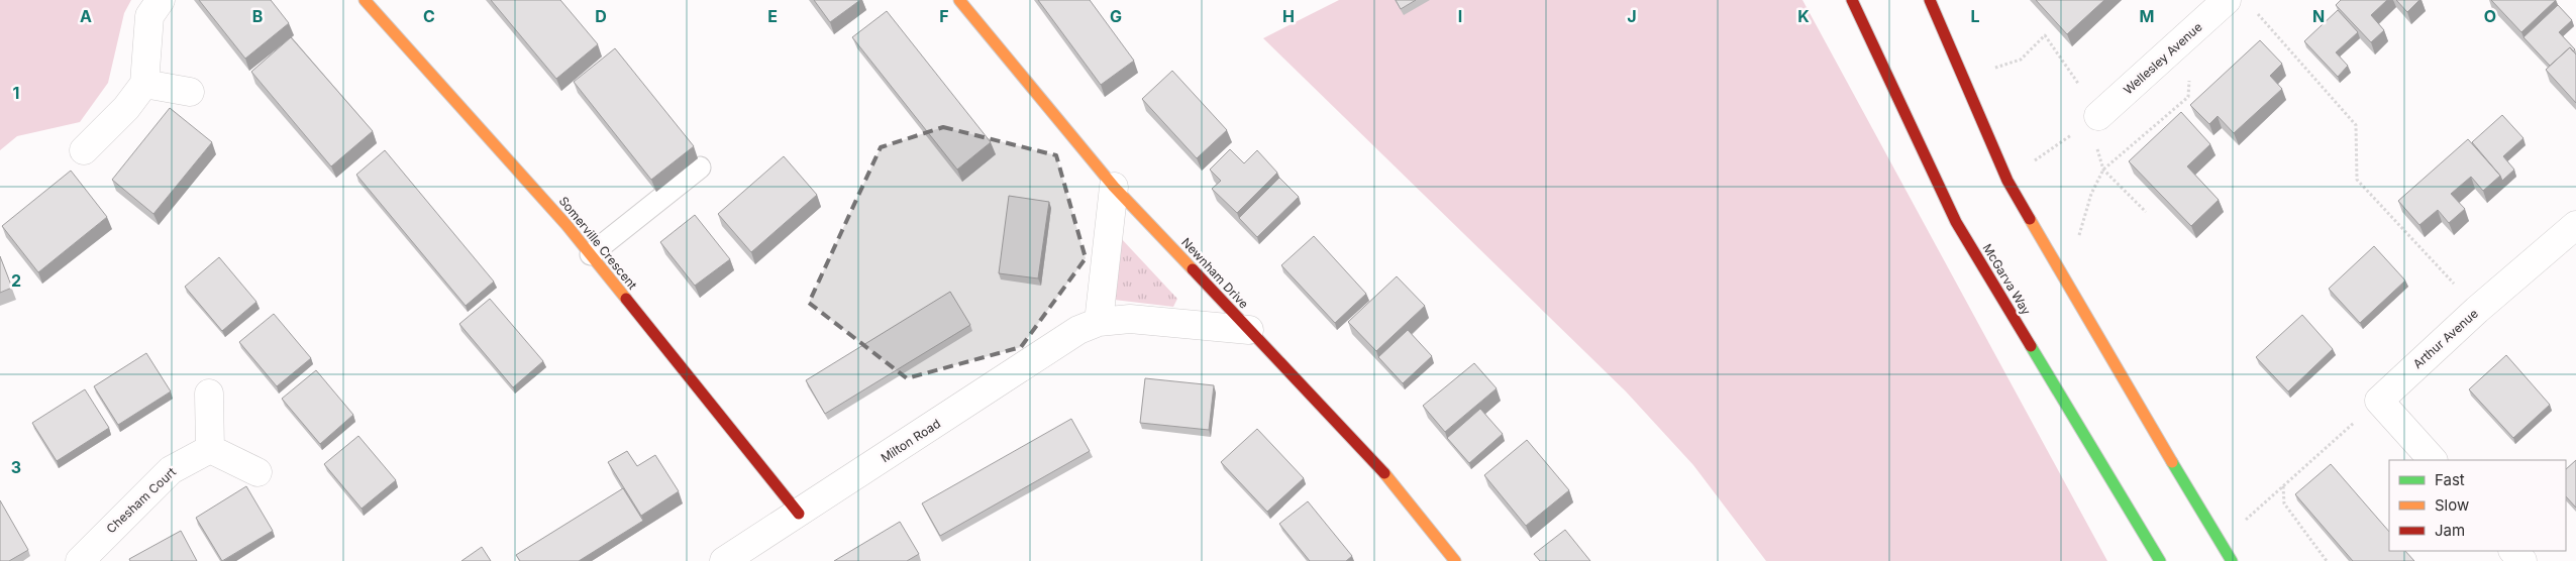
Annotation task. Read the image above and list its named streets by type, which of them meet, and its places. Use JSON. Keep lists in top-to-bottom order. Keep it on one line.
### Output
{"streets":{"street":["Wellesley Avenue","Somerville Crescent","Newnham Drive","McGarva Way","Arthur Avenue","Milton Road","Chesham Court"]},"crossings":[["Somerville Crescent","Milton Road"],["Newnham Drive","Milton Road"]],"legend":["Fast","Slow","Jam"],"grid":{"columns":["A","B","C","D","E","F","G","H","I","J","K","L","M","N","O"],"rows":["1","2","3"]}}
